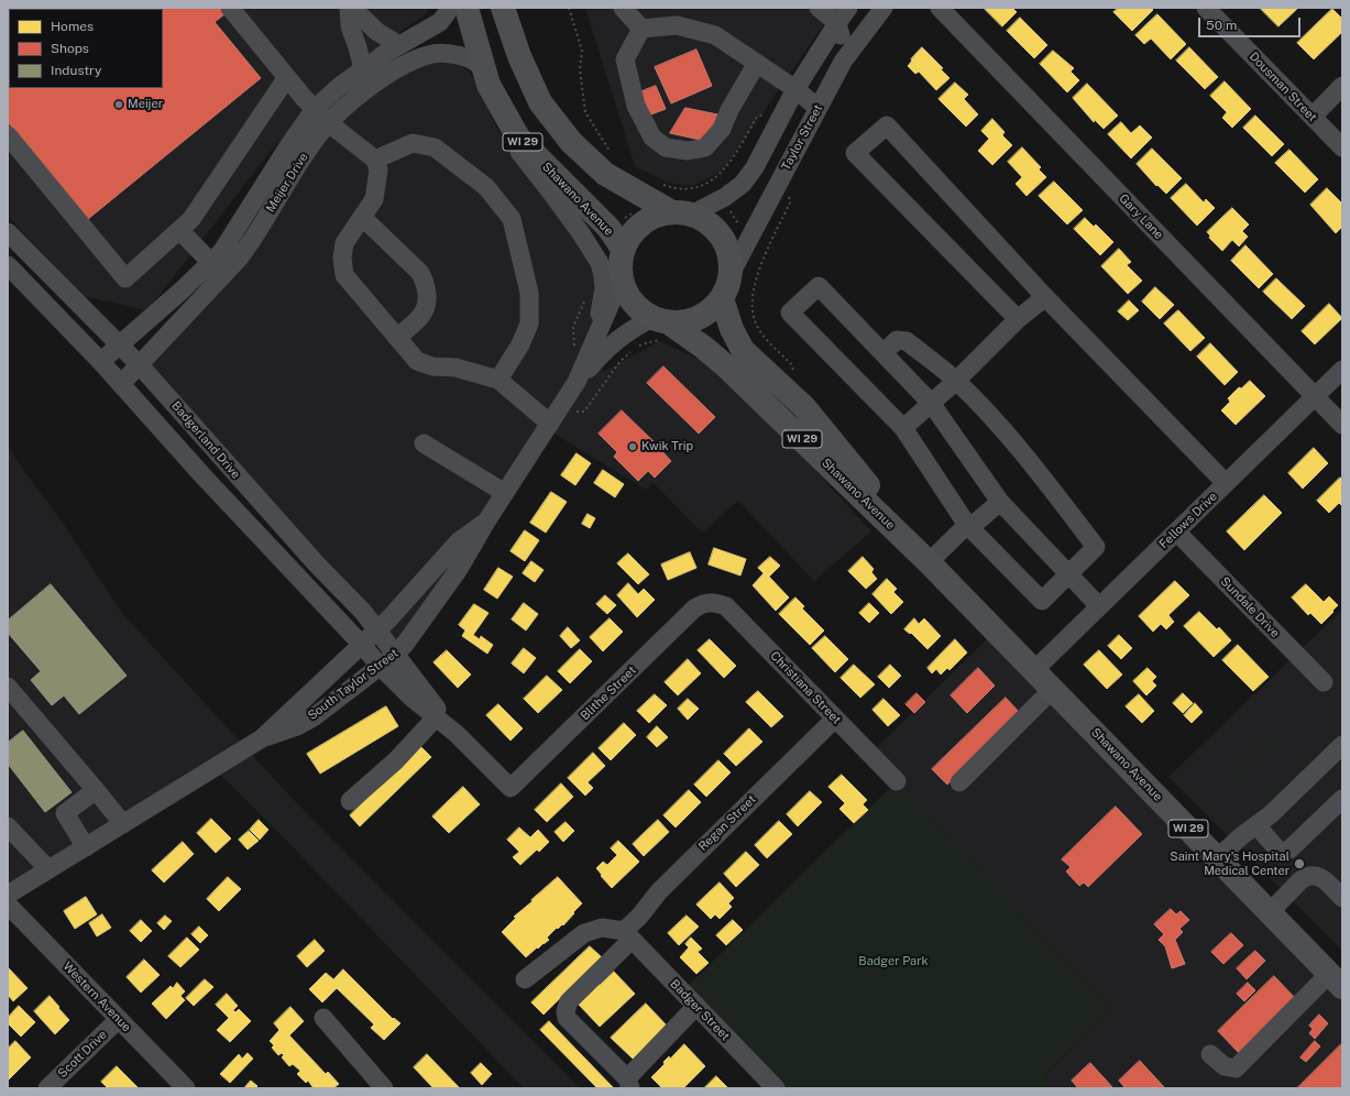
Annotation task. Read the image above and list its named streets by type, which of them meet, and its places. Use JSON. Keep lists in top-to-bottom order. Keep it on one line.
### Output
{"streets":{"main road":["WI 29","Shawano Avenue"],"street":["Dousman Street","Taylor Street","Meijer Drive","Gary Lane","Badgerland Drive","Fellows Drive","Sundale Drive","South Taylor Street","Christiana Street","Blithe Street","Regan Street","Western Avenue","Badger Street","Scott Drive"]},"crossings":[["Taylor Street","WI 29"],["Taylor Street","Shawano Avenue"],["Taylor Street","South Taylor Street"],["WI 29","Shawano Avenue"],["WI 29","South Taylor Street"],["Meijer Drive","Shawano Avenue"],["Meijer Drive","Badgerland Drive"],["Shawano Avenue","Fellows Drive"],["Shawano Avenue","South Taylor Street"],["Gary Lane","Fellows Drive"],["Badgerland Drive","South Taylor Street"],["Fellows Drive","Sundale Drive"],["Christiana Street","Blithe Street"],["Christiana Street","Regan Street"],["Regan Street","Badger Street"],["Western Avenue","Scott Drive"]],"parks":["Badger Park"],"places":["Meijer","Kwik Trip","Saint Mary's Hospital Medical Center"],"legend":["Homes","Shops","Industry"],"scale_bar":"50 m"}
